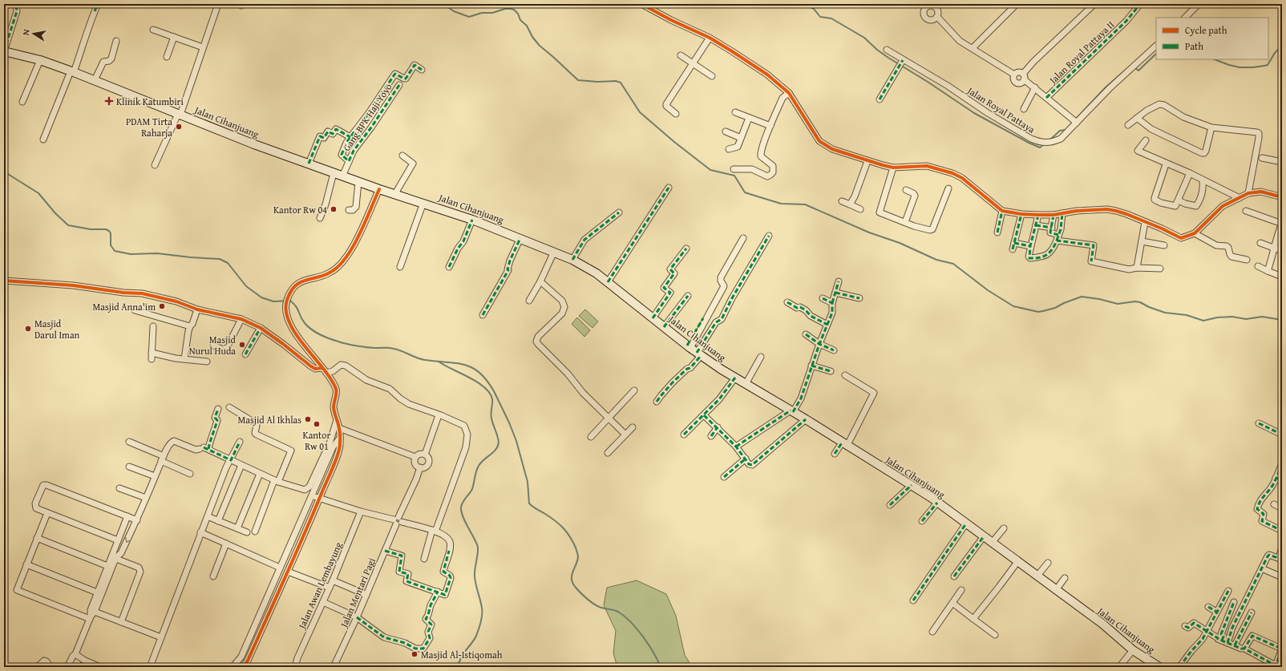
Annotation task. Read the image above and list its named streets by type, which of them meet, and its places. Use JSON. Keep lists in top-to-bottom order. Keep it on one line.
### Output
{"streets":{"main road":["Jalan Cihanjuang"],"street":["Jalan Royal Pattaya II","Jalan Royal Pattaya","Gang BPK Haji Yoyo","Jalan Awan Lembayung","Jalan Mentari Pagi"]},"crossings":[["Gang BPK Haji Yoyo","Jalan Cihanjuang"]],"places":{"health":["Klinik Katumbiri"],"other":["PDAM Tirta Raharja","Kantor Rw 04","Masjid Anna'im","Masjid Darul Iman","Masjid Nurul Huda","Masjid Al Ikhlas","Kantor Rw 01","Masjid Al-Istiqomah"]},"legend":["Cycle path","Path"],"north":"left"}
